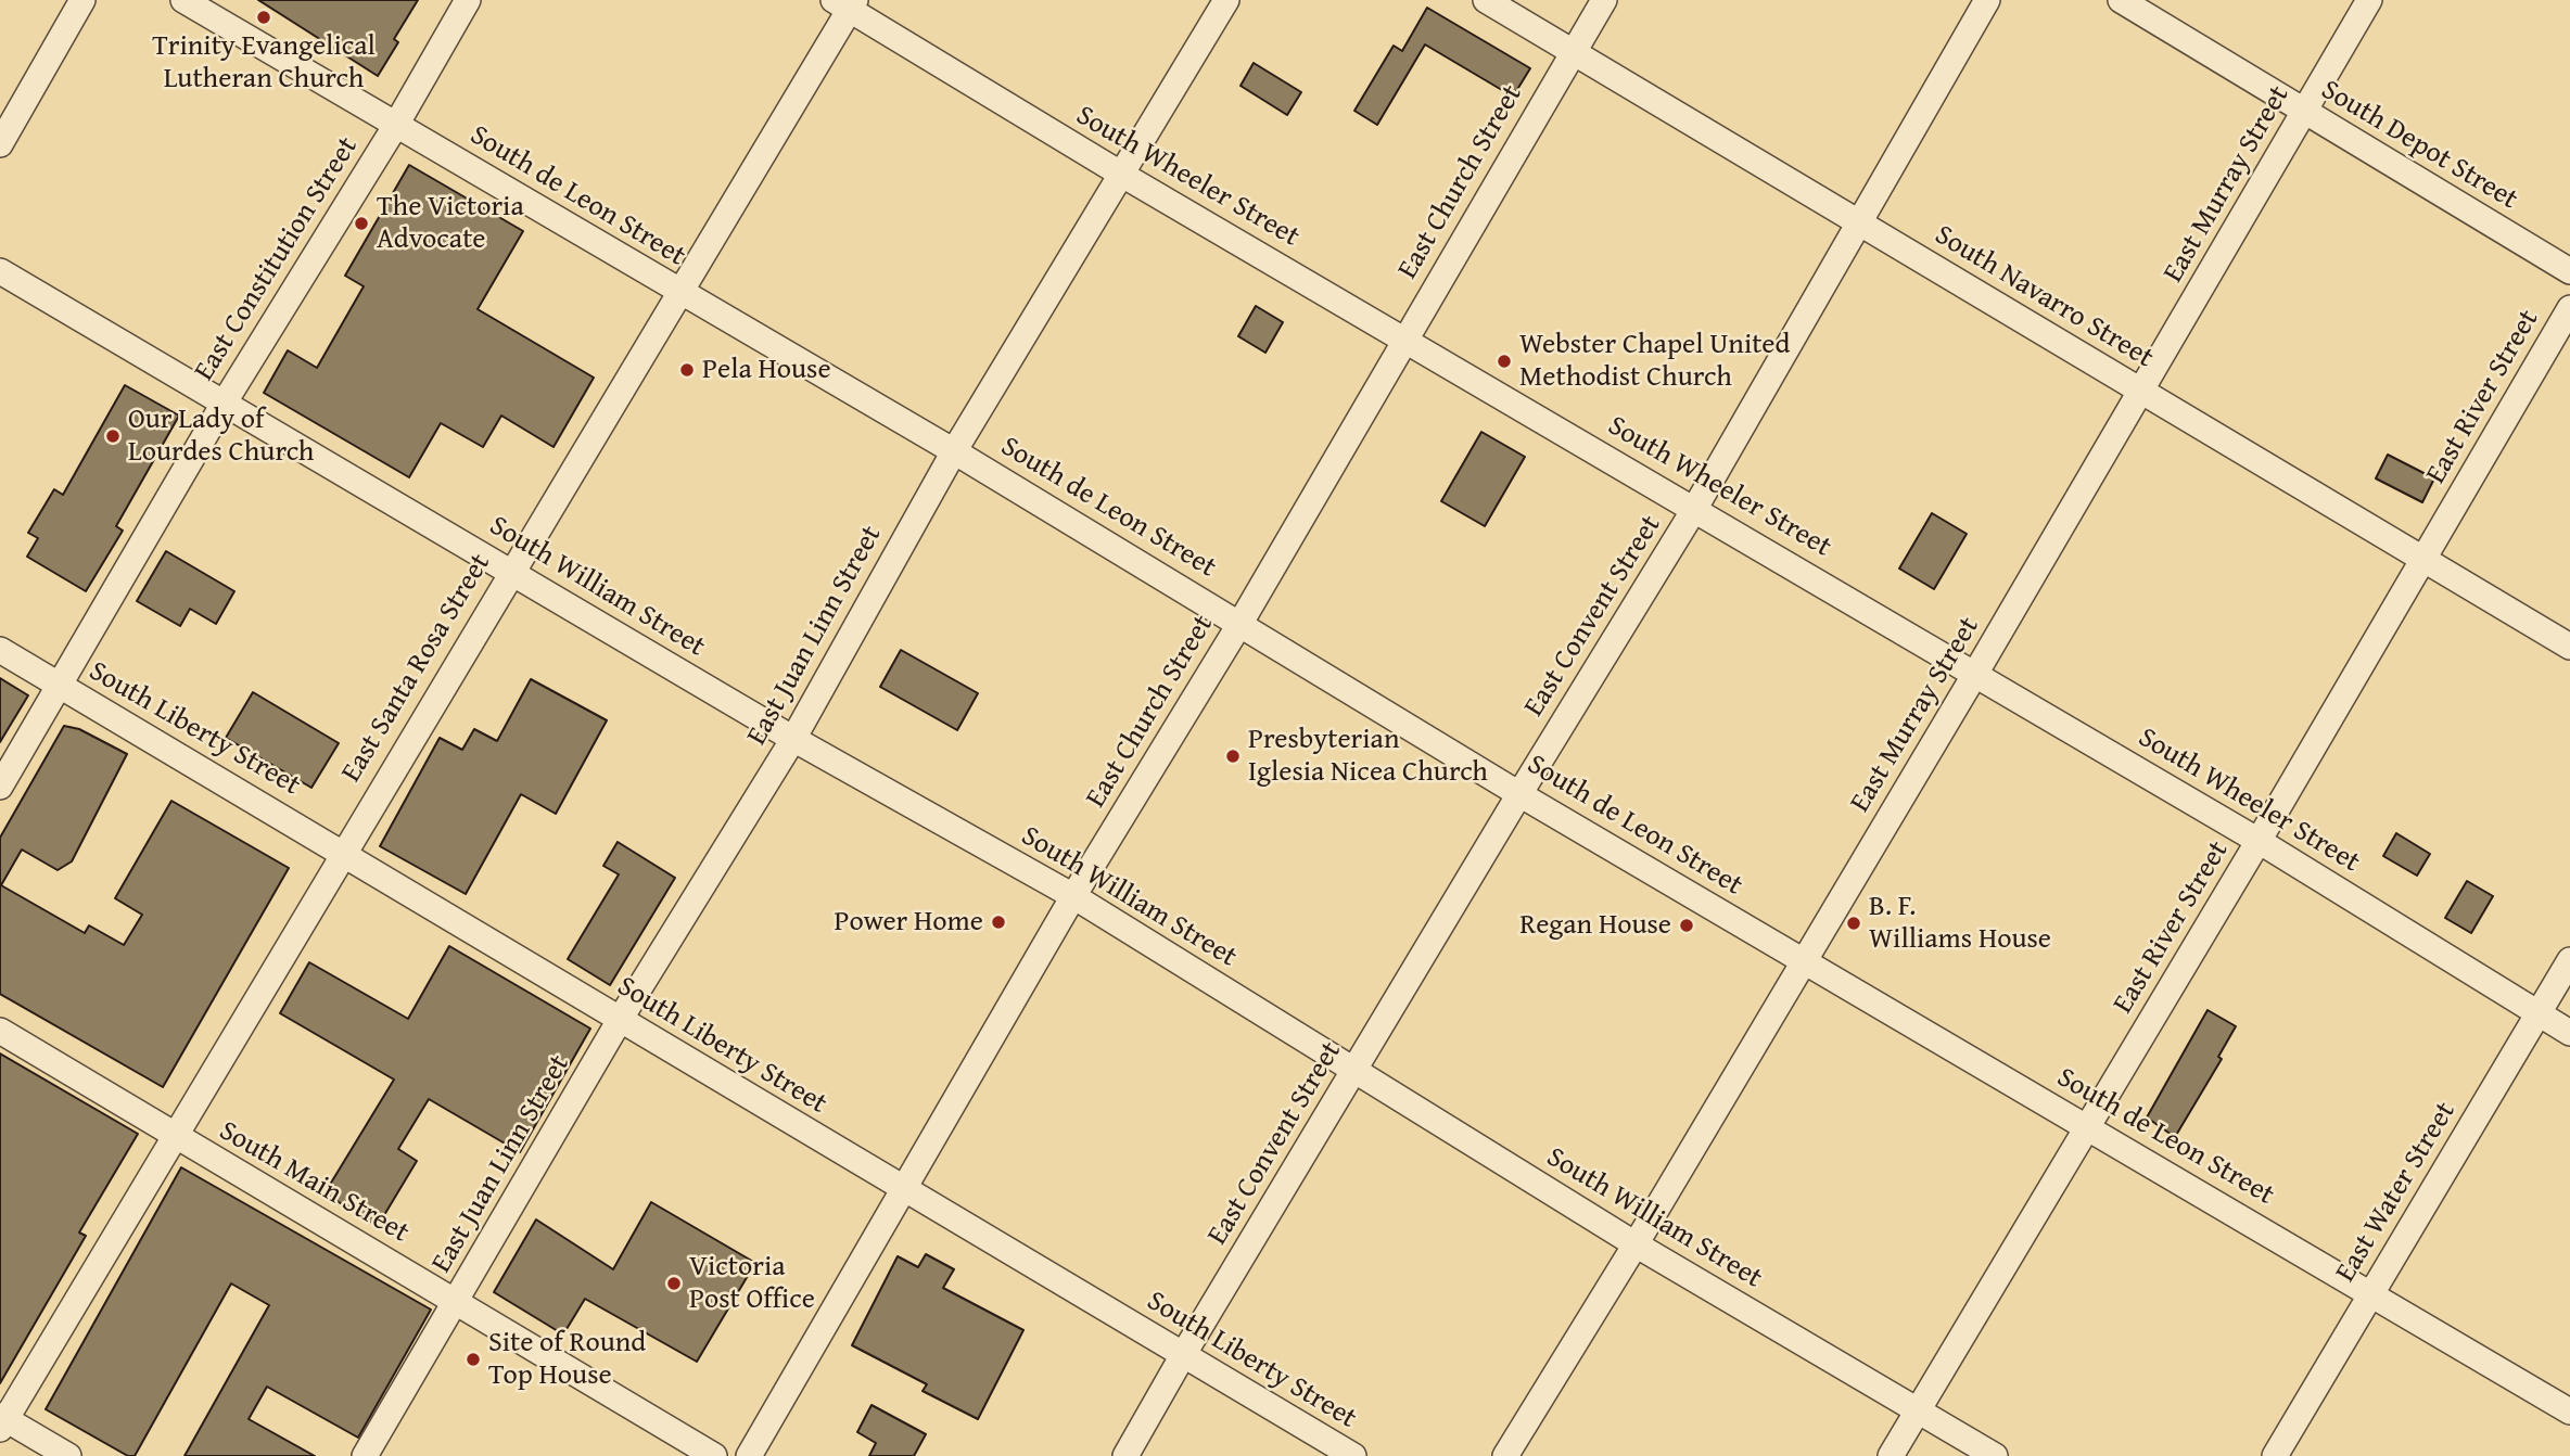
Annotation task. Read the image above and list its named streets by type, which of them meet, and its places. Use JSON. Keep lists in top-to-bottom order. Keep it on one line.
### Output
{"streets":{"street":["South Depot Street","South Wheeler Street","East Church Street","East Murray Street","South de Leon Street","East Constitution Street","South Navarro Street","East River Street","South William Street","East Convent Street","East Juan Linn Street","East Santa Rosa Street","South Liberty Street","South Main Street","East Water Street"]},"crossings":[["South Depot Street","East Murray Street"],["South Wheeler Street","East Church Street"],["South Wheeler Street","East Murray Street"],["South Wheeler Street","East River Street"],["South Wheeler Street","East Convent Street"],["South Wheeler Street","East Juan Linn Street"],["South Wheeler Street","East Santa Rosa Street"],["South Wheeler Street","East Water Street"],["East Church Street","South de Leon Street"],["East Church Street","South Navarro Street"],["East Church Street","South William Street"],["East Church Street","South Liberty Street"],["East Murray Street","South de Leon Street"],["East Murray Street","South Navarro Street"],["East Murray Street","South William Street"],["South de Leon Street","East Constitution Street"],["South de Leon Street","East River Street"],["South de Leon Street","East Convent Street"],["South de Leon Street","East Juan Linn Street"],["South de Leon Street","East Santa Rosa Street"],["South de Leon Street","East Water Street"],["East Constitution Street","South William Street"],["East Constitution Street","South Liberty Street"],["South Navarro Street","East River Street"],["South Navarro Street","East Convent Street"],["East River Street","South William Street"],["South William Street","East Convent Street"],["South William Street","East Juan Linn Street"],["South William Street","East Santa Rosa Street"],["East Convent Street","South Liberty Street"],["East Juan Linn Street","South Liberty Street"],["East Juan Linn Street","South Main Street"],["East Santa Rosa Street","South Liberty Street"],["East Santa Rosa Street","South Main Street"]],"places":["Trinity Evangelical Lutheran Church","The Victoria Advocate","Webster Chapel United Methodist Church","Pela House","Our Lady of Lourdes Church","Presbyterian Iglesia Nicea Church","Power Home","B. F. Williams House","Regan House","Victoria Post Office","Site of Round Top House"]}
